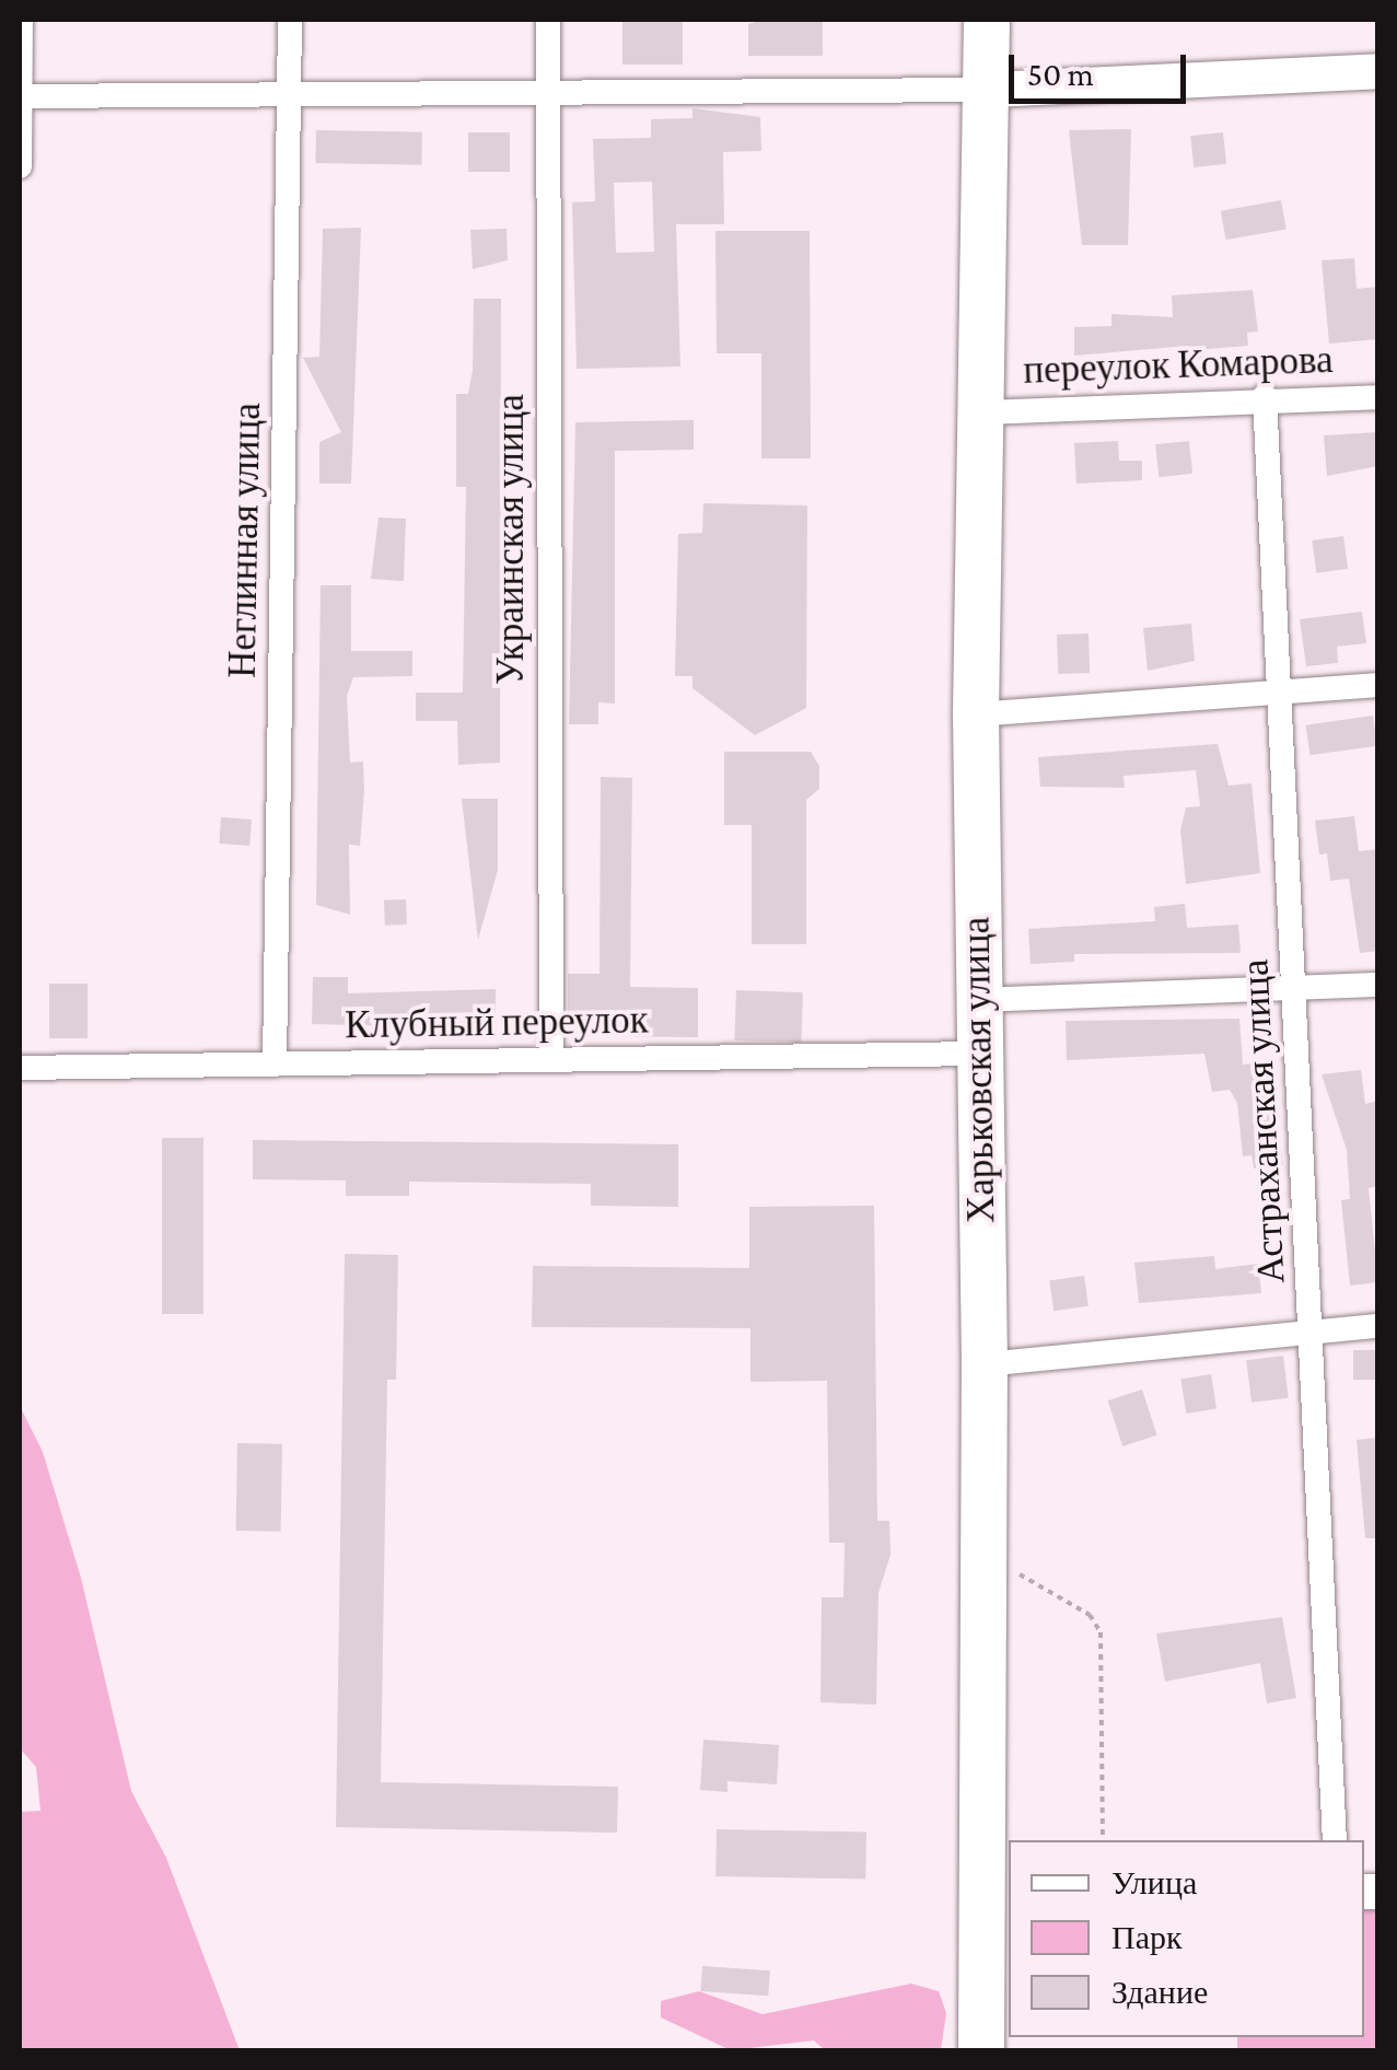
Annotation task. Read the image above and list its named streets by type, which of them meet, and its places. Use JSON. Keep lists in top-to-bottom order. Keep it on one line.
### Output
{"streets":{"highway":["Харьковская улица"],"street":["переулок Комарова","Украинская улица","Неглинная улица","Клубный переулок","Астраханская улица"]},"crossings":[["переулок Комарова","Харьковская улица"],["переулок Комарова","Астраханская улица"],["Украинская улица","Клубный переулок"],["Неглинная улица","Клубный переулок"],["Клубный переулок","Харьковская улица"]],"legend":["Улица","Парк","Здание"],"scale_bar":"50 m"}
